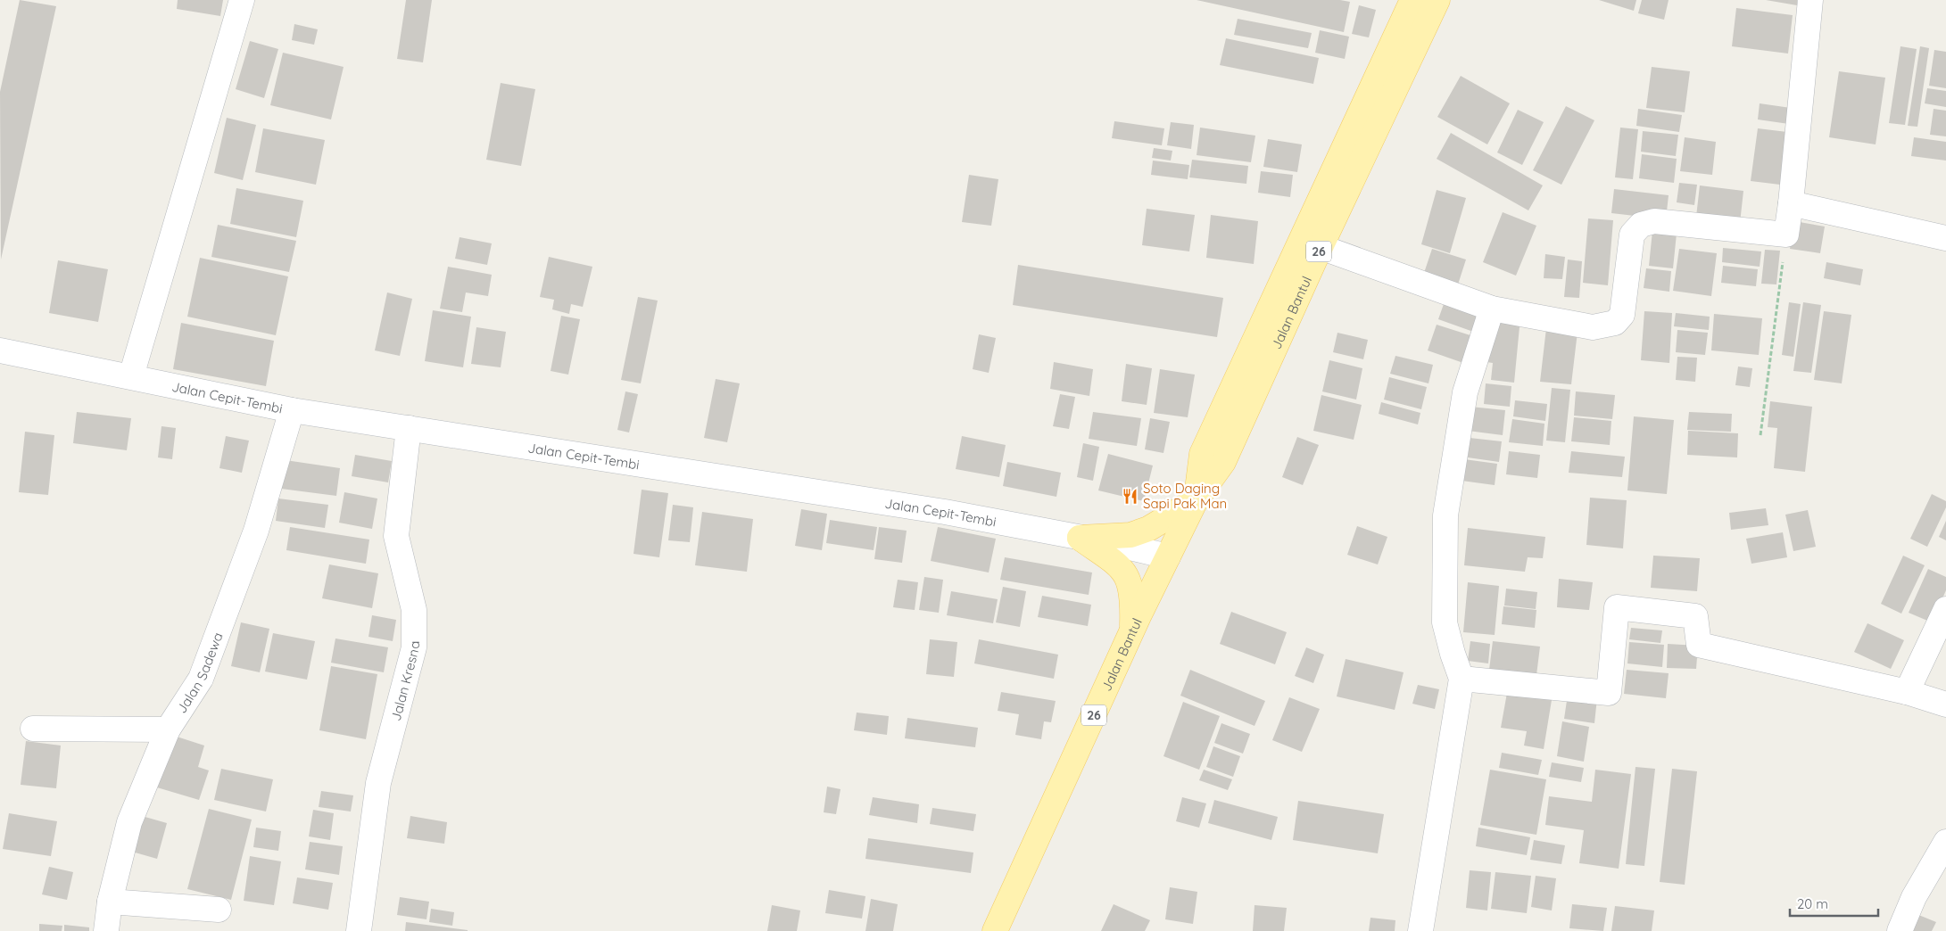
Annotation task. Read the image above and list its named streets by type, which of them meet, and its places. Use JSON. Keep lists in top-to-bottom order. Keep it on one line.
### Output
{"streets":{"main road":["26","Jalan Bantul"],"street":["Jalan Cepit-Tembi","Jalan Sadewa","Jalan Kresna"]},"crossings":[["Jalan Bantul","Jalan Cepit-Tembi"],["Jalan Cepit-Tembi","Jalan Sadewa"],["Jalan Cepit-Tembi","Jalan Kresna"]],"places":{"restaurant":["Soto Daging Sapi Pak Man"]},"scale_bar":"20 m"}
